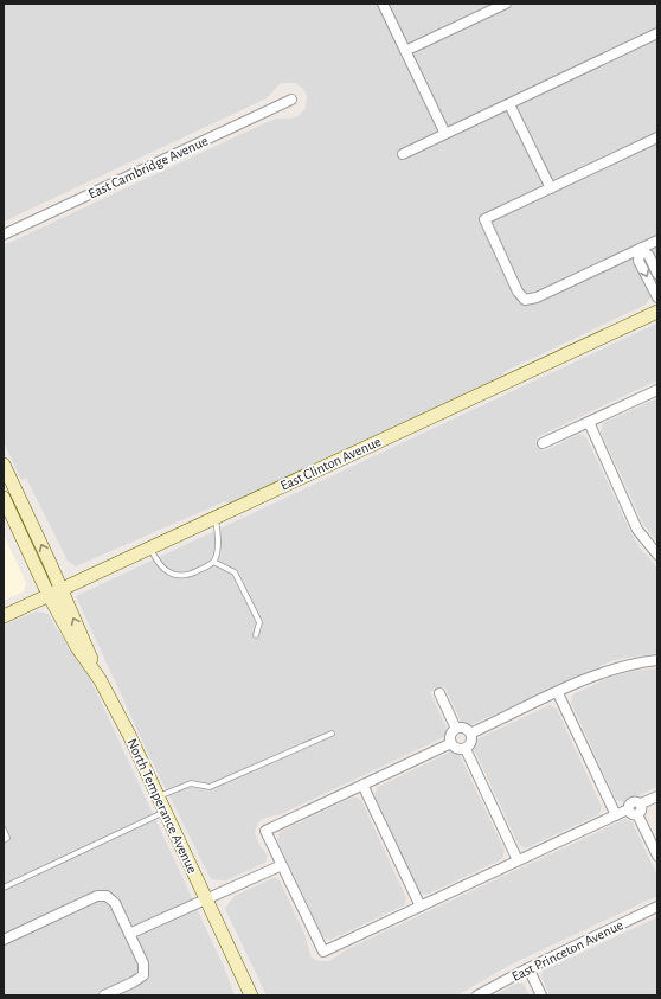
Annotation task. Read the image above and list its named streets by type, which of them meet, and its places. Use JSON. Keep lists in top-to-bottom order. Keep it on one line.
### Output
{"streets":{"main road":["East Clinton Avenue","North Temperance Avenue"],"street":["East Cambridge Avenue","East Princeton Avenue"]},"crossings":[["East Clinton Avenue","North Temperance Avenue"]]}
